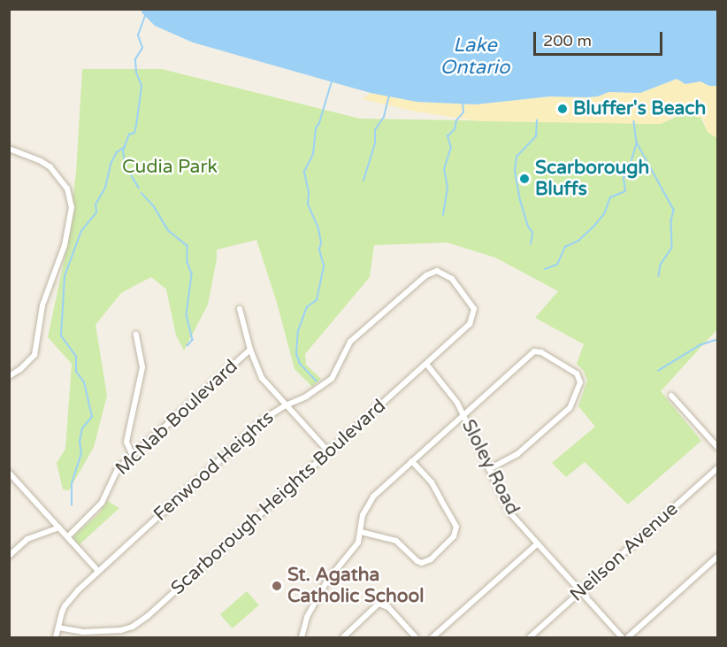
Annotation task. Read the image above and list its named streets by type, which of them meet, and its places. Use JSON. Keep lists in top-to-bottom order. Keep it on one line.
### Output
{"streets":{"street":["McNab Boulevard","Fenwood Heights","Sloley Road","Scarborough Heights Boulevard","Neilson Avenue"]},"crossings":[["Fenwood Heights","Scarborough Heights Boulevard"],["Sloley Road","Scarborough Heights Boulevard"],["Sloley Road","Neilson Avenue"]],"water":["Lake Ontario"],"parks":["Cudia Park"],"places":["Bluffer's Beach","Scarborough Bluffs","St. Agatha Catholic School"],"scale_bar":"200 m"}
